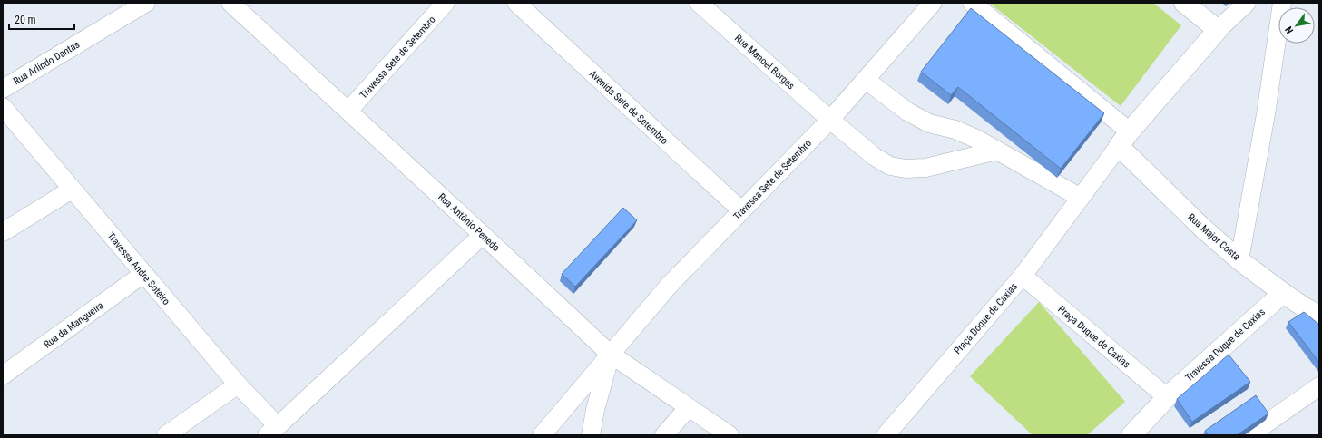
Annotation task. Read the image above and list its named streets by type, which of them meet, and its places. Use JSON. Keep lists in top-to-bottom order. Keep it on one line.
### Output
{"streets":{"main road":["Rua Major Costa","Travessa Duque de Caxias"],"street":["Travessa Sete de Setembro","Rua Manoel Borges","Rua Arlindo Dantas","Avenida Sete de Setembro","Rua Antônio Penedo","Travessa Andre Soteiro","Praça Doque de Caxias","Rua da Mangueira","Praça Duque de Caxias"]},"crossings":[["Travessa Sete de Setembro","Rua Manoel Borges"],["Travessa Sete de Setembro","Avenida Sete de Setembro"],["Travessa Sete de Setembro","Rua Antônio Penedo"],["Rua Major Costa","Travessa Duque de Caxias"],["Travessa Andre Soteiro","Rua da Mangueira"],["Praça Doque de Caxias","Praça Duque de Caxias"],["Praça Duque de Caxias","Travessa Duque de Caxias"]],"scale_bar":"20 m","north":"bottom left"}
